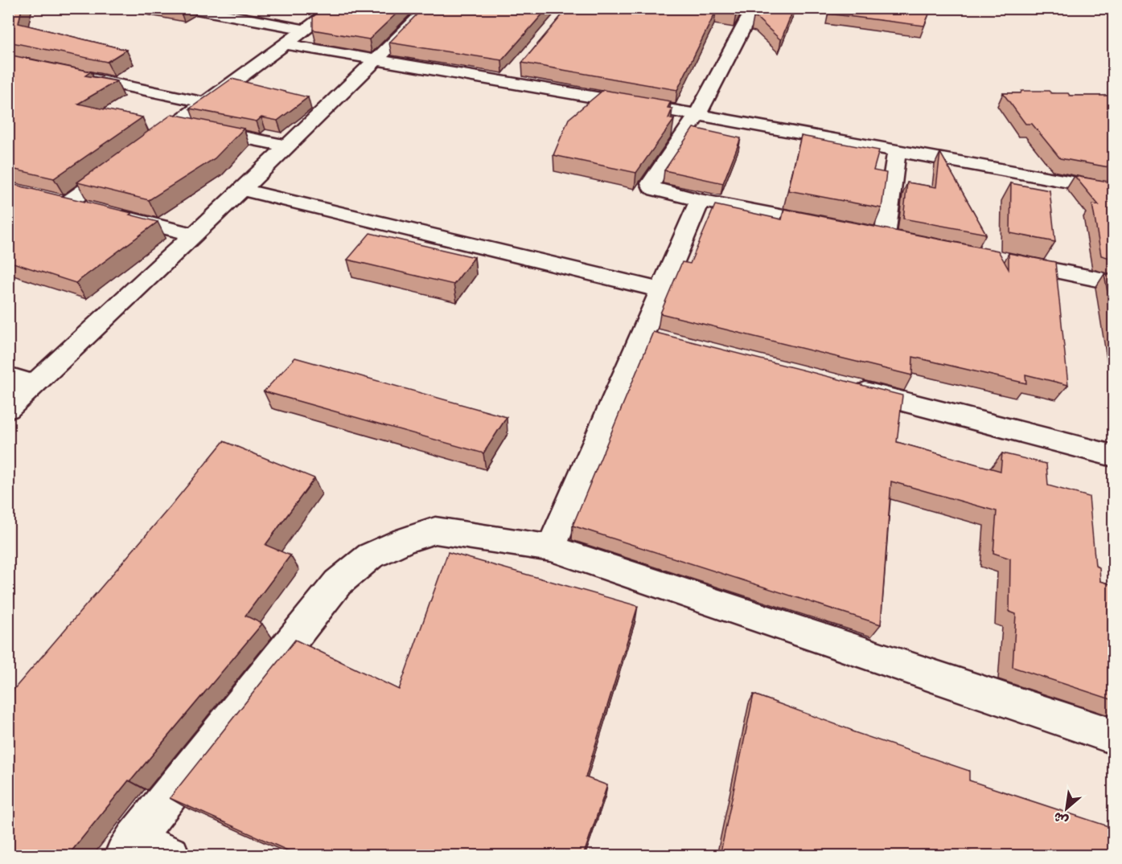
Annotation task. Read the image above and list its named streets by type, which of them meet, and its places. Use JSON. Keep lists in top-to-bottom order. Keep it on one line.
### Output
{"north":"bottom left"}
